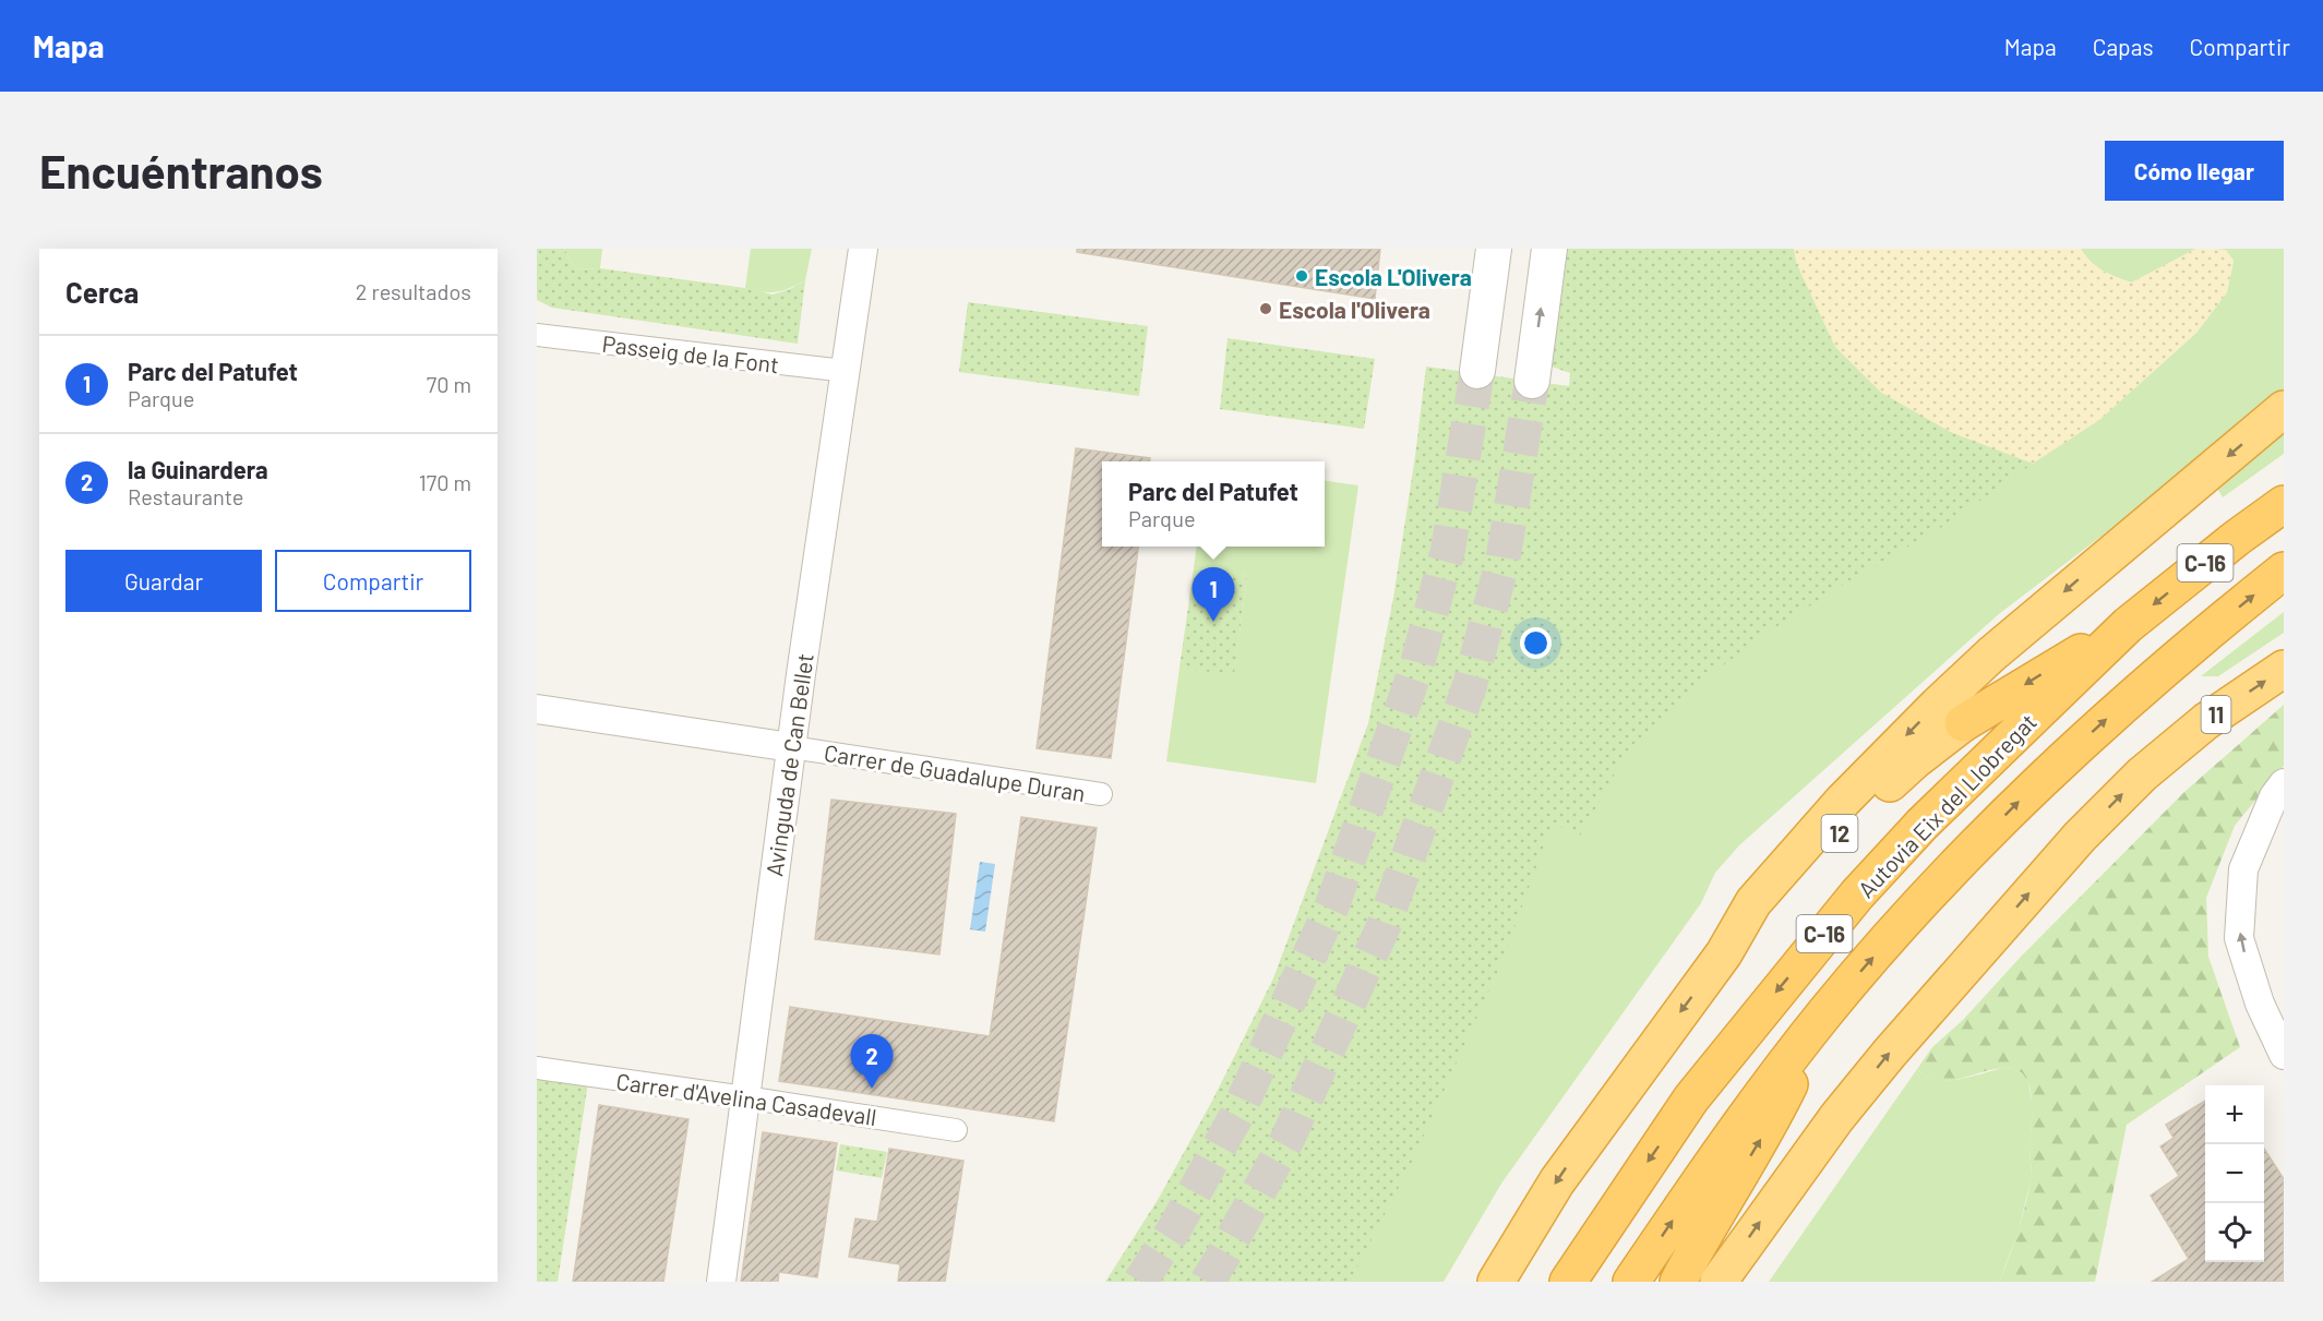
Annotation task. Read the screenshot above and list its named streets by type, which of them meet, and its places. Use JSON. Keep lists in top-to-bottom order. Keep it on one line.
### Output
{"streets":{"highway":["C-16","11","Autovia Eix del Llobregat","12"],"street":["Passeig de la Font","Avinguda de Can Bellet","Carrer de Guadalupe Duran","Carrer d'Avelina Casadevall"]},"crossings":[["Passeig de la Font","Avinguda de Can Bellet"],["Avinguda de Can Bellet","Carrer de Guadalupe Duran"],["Avinguda de Can Bellet","Carrer d'Avelina Casadevall"],["Autovia Eix del Llobregat","12"]],"places":["Escola L'Olivera","Escola l'Olivera"],"page":{"header":"Mapa","nav":["Mapa","Capas","Compartir"],"buttons":["Cómo llegar",["Guardar","Compartir"]],"title":"Encuéntranos","heading":["Cerca","2 resultados"],"list":[{"mark":"1","name":"Parc del Patufet","note":"Parque","value":"70 m"},{"mark":"2","name":"la Guinardera","note":"Restaurante","value":"170 m"}],"popup":["Parc del Patufet","Parque"],"pins":["1","2"],"map_buttons":["+","−"]}}
